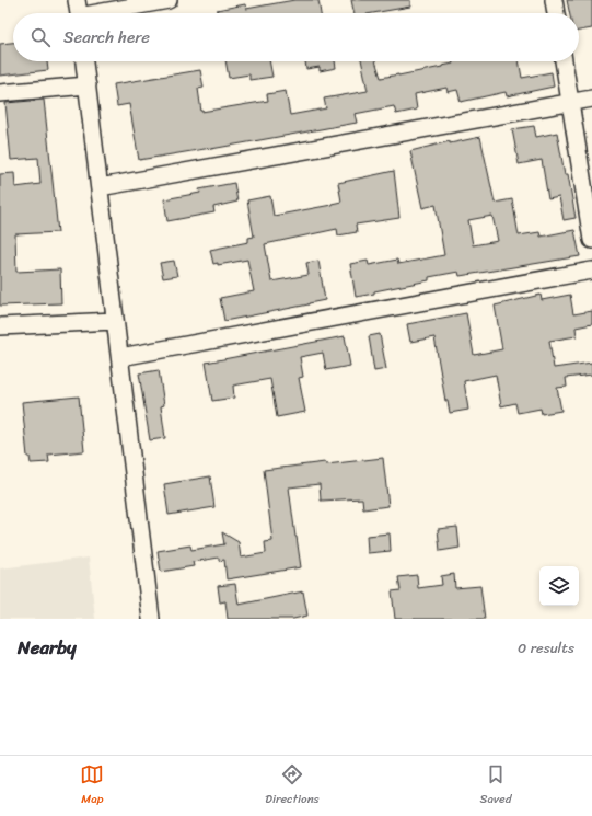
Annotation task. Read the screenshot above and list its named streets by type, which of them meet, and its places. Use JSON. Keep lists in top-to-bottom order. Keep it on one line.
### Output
{"page":{"search":"Search here","heading":["Nearby","0 results"],"nav":["Map","Directions","Saved"]}}
